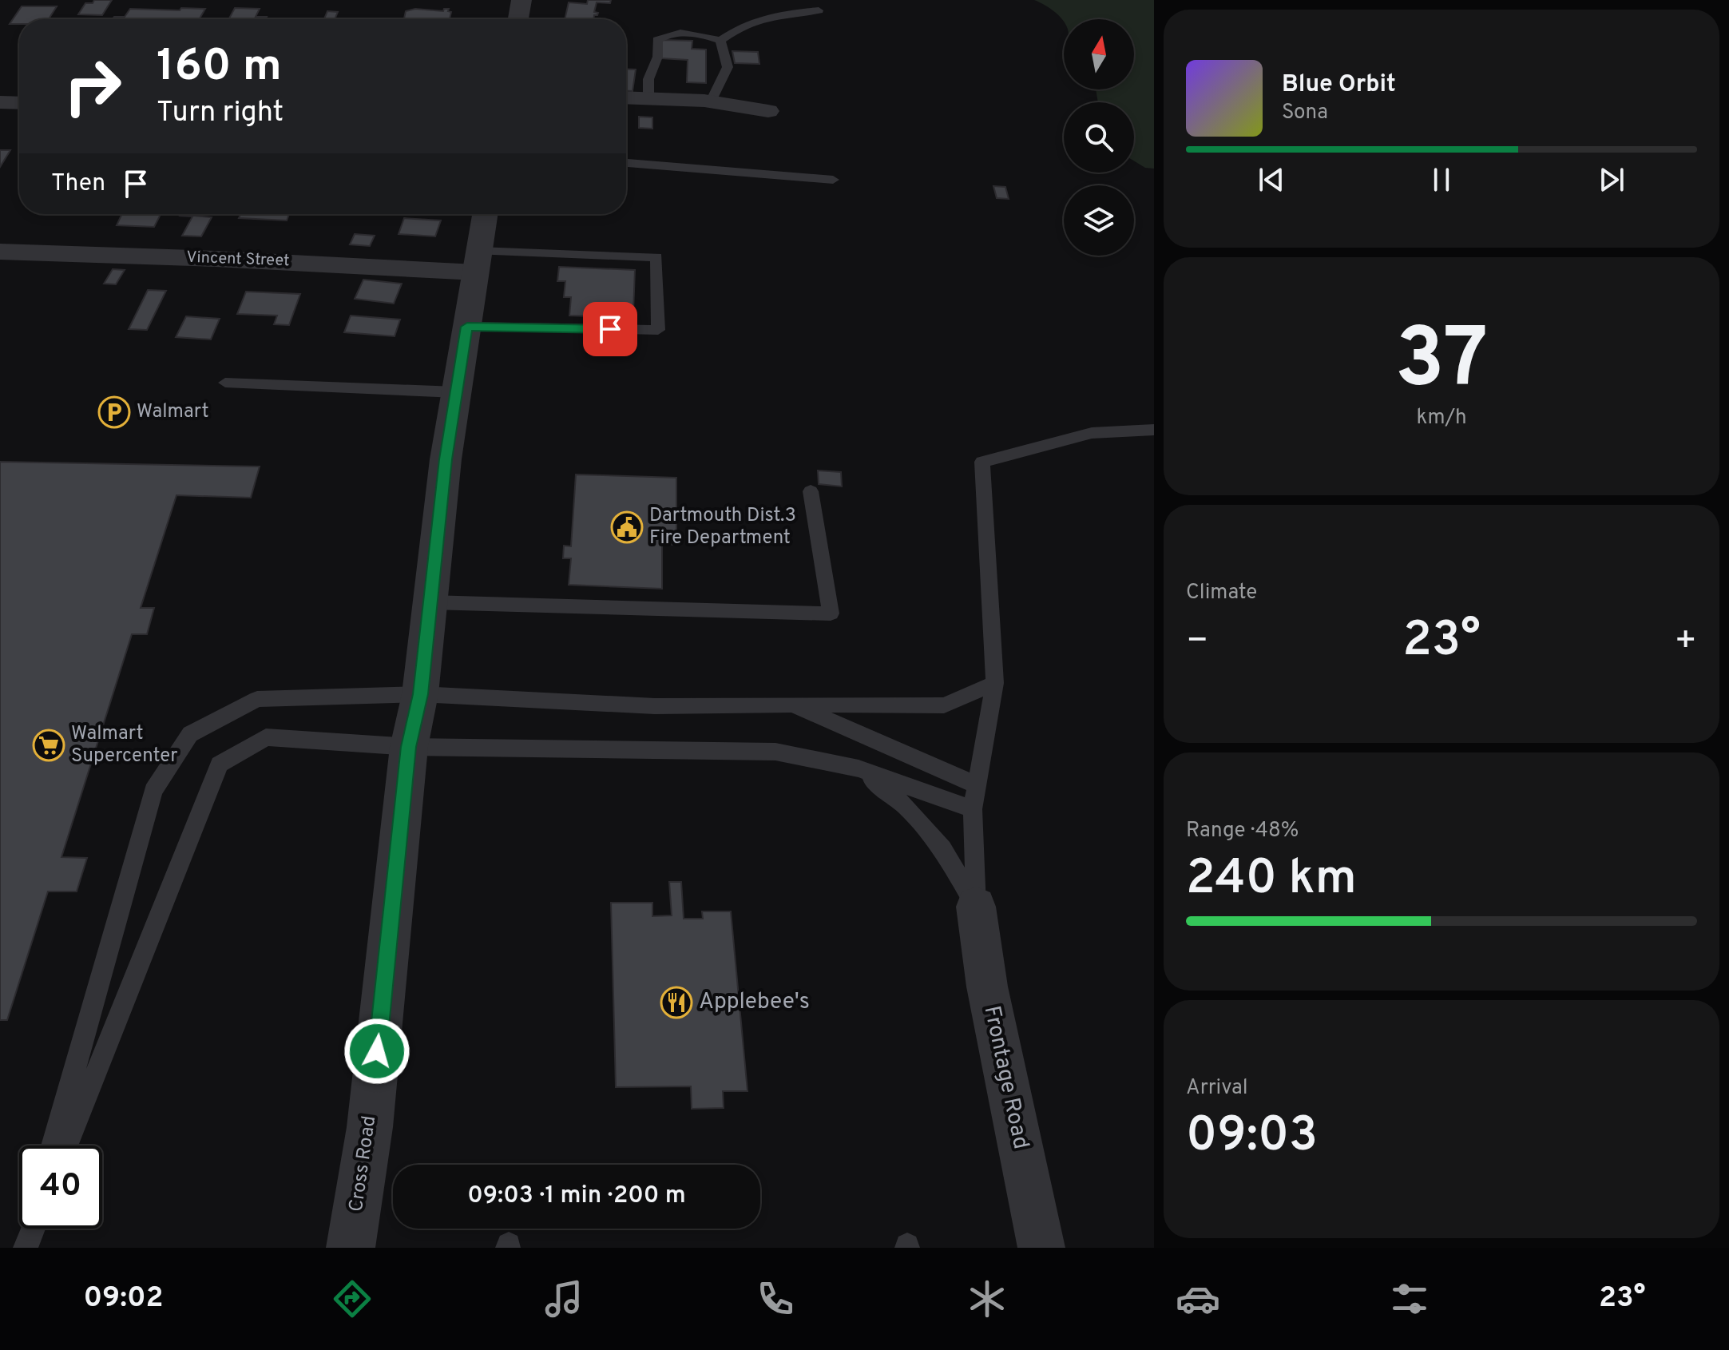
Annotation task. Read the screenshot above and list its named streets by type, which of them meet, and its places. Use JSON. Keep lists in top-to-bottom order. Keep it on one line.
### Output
{"streets":{"street":["Vincent Street","Frontage Road","Cross Road"]},"crossings":[["Vincent Street","Cross Road"]],"places":{"parking":["Walmart"],"public building":["Dartmouth Dist.3 Fire Department"],"supermarket":["Walmart Supercenter"],"restaurant":["Applebee's"]},"north":"top","page":{"turn":["160 m","Turn right"],"song":["Blue Orbit","Sona"],"then":"Then","tile":[["37","km/h"],"Climate",["Range · 48%","240 km"],["Arrival","09:03"]],"heat":["−","23°","+"],"limit":"40","trip":"09:03 · 1 min · 200 m","tabs":["09:02","23°"]}}
